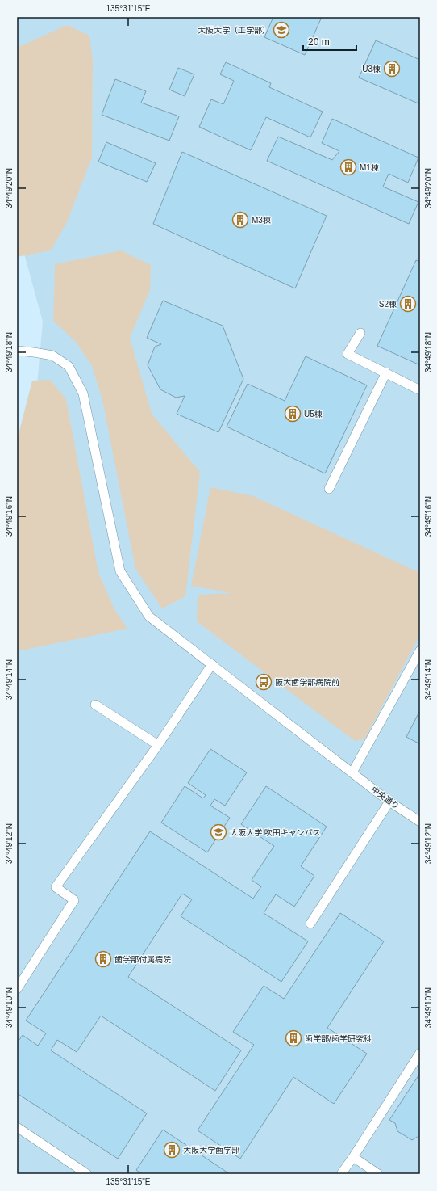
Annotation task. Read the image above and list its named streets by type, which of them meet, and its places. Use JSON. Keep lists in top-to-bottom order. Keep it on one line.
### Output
{"streets":{"lane":["中央通り"]},"places":{"school or university":["大阪大学（工学部）","大阪大学 吹田キャンパス"],"building":["U3棟","M1棟","M3棟","S2棟","U5棟","歯学部付属病院","歯学部/歯学研究科","大阪大学歯学部"],"bus stop":["阪大歯学部病院前"]},"scale_bar":"20 m","coordinates":["135°31'15\"E","34°49'20\"N","34°49'18\"N","34°49'16\"N","34°49'14\"N","34°49'12\"N","34°49'10\"N"]}
